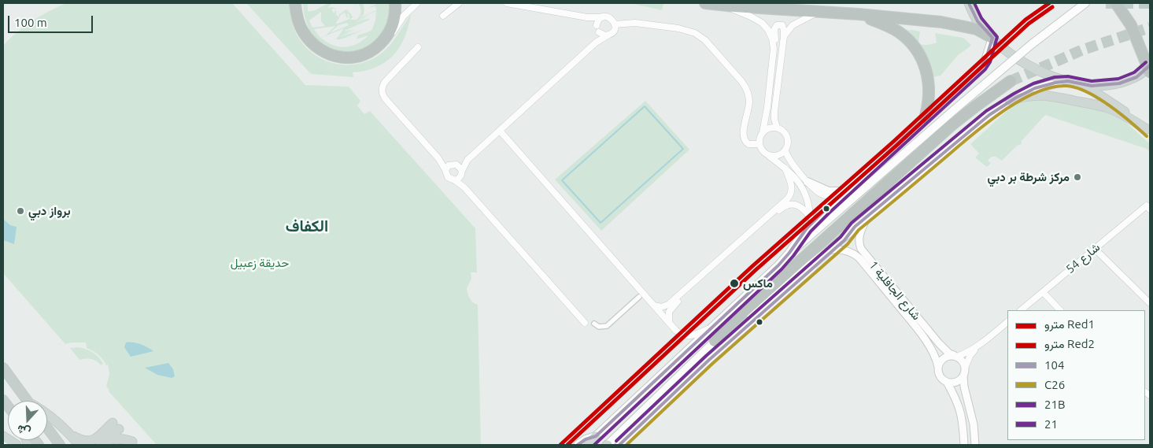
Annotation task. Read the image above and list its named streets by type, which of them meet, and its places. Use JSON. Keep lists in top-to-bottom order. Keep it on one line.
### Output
{"streets":{"street":["شارع 54","شارع الجافلية 1"]},"districts":["الكفاف"],"parks":["حديقة زعبيل"],"places":["مركز شرطة بر دبي","برواز دبي","ماكس"],"lines":["metro line Red1","transit line 104","transit line 21","metro line Red2","transit line 21B","transit line C26"],"legend":["مترو Red1","مترو Red2","104","C26","21B","21"],"scale_bar":"100 m","north":"bottom"}
